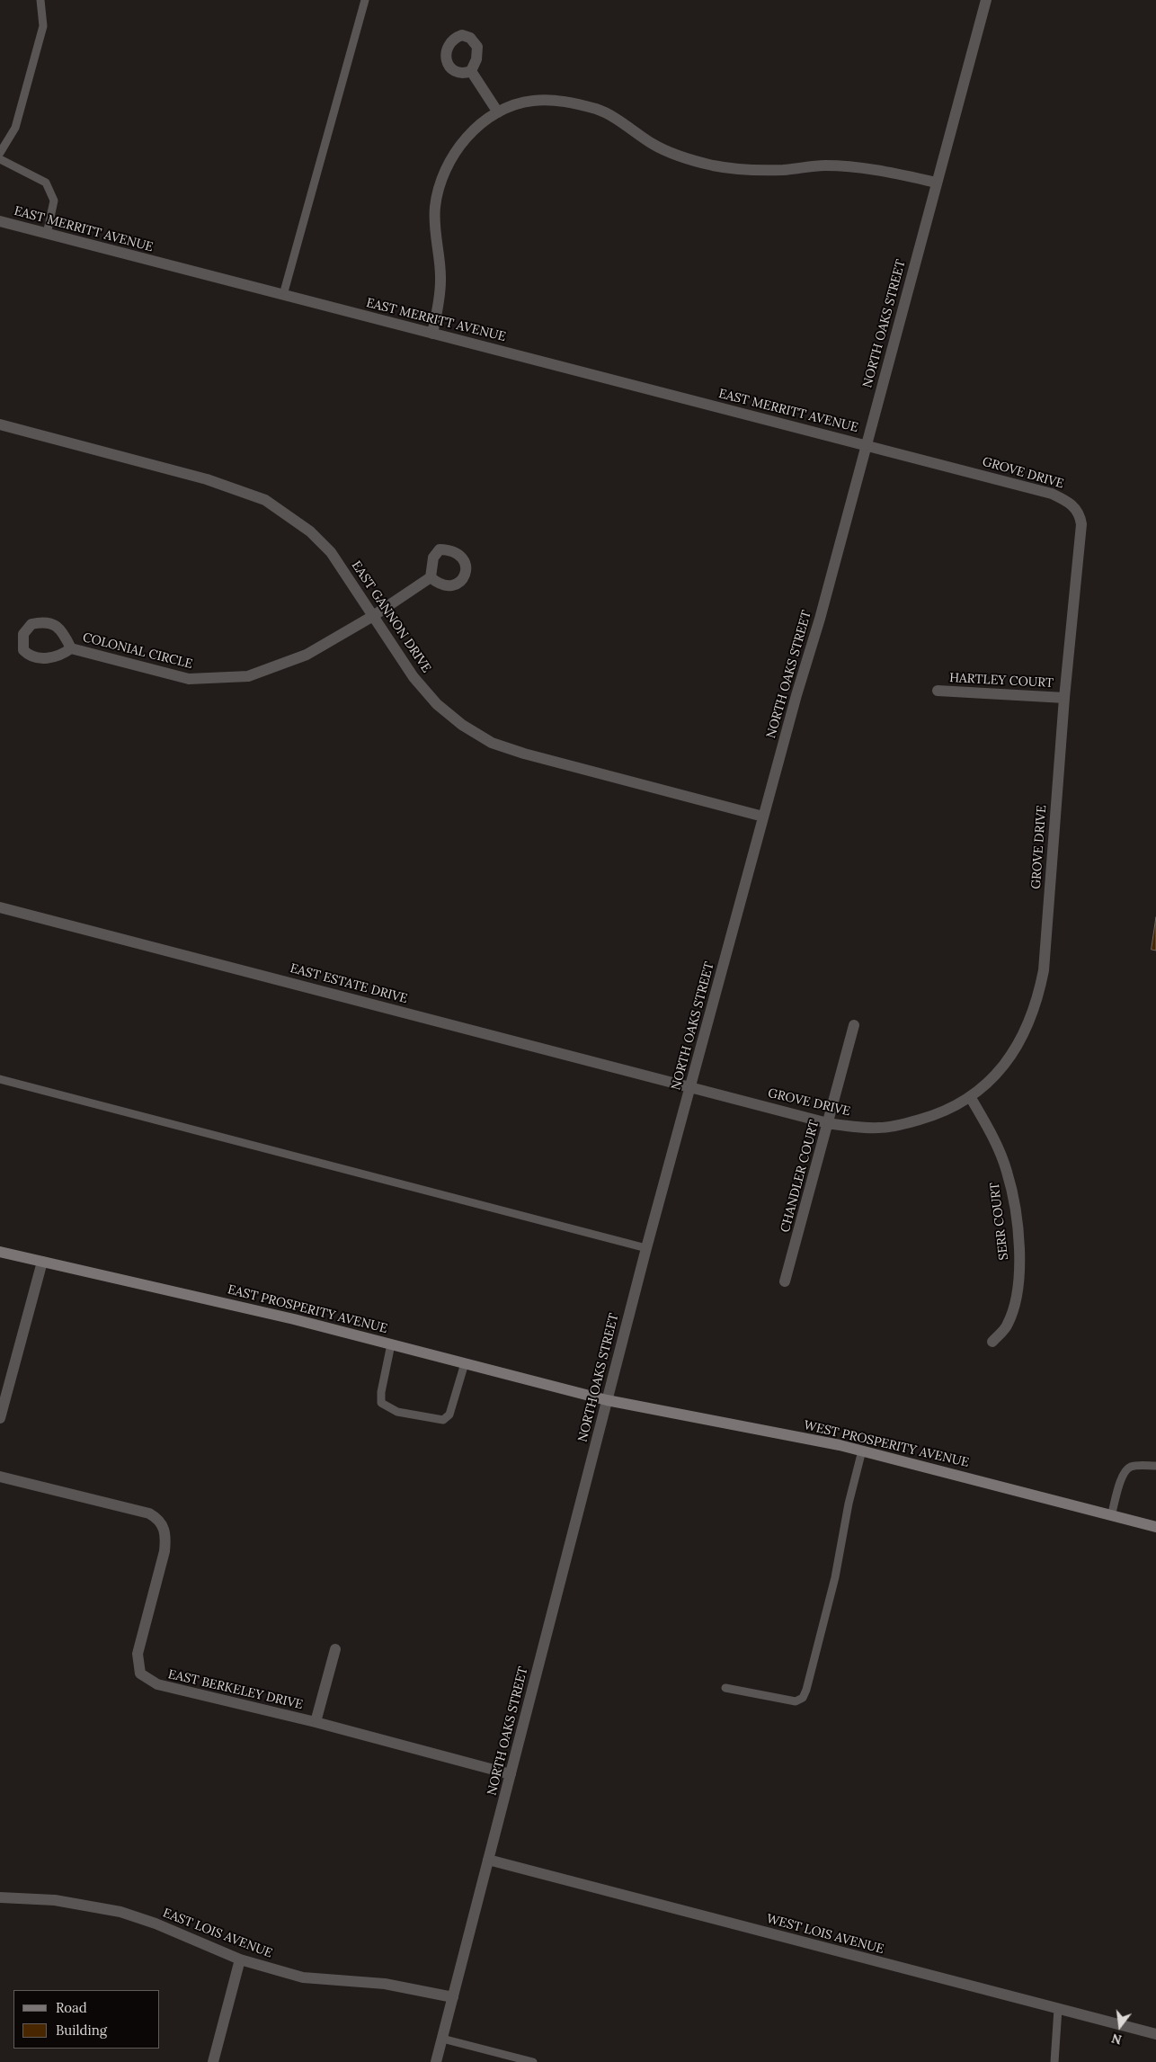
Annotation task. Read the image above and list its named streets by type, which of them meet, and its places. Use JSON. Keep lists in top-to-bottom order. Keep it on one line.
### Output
{"streets":{"main road":["EAST PROSPERITY AVENUE","WEST PROSPERITY AVENUE"],"street":["EAST MERRITT AVENUE","NORTH OAKS STREET","GROVE DRIVE","EAST GANNON DRIVE","COLONIAL CIRCLE","HARTLEY COURT","EAST ESTATE DRIVE","CHANDLER COURT","SERR COURT","EAST BERKELEY DRIVE","EAST LOIS AVENUE","WEST LOIS AVENUE"]},"crossings":[["EAST MERRITT AVENUE","NORTH OAKS STREET"],["EAST MERRITT AVENUE","GROVE DRIVE"],["NORTH OAKS STREET","GROVE DRIVE"],["NORTH OAKS STREET","EAST GANNON DRIVE"],["NORTH OAKS STREET","EAST ESTATE DRIVE"],["NORTH OAKS STREET","EAST PROSPERITY AVENUE"],["NORTH OAKS STREET","WEST PROSPERITY AVENUE"],["NORTH OAKS STREET","EAST BERKELEY DRIVE"],["NORTH OAKS STREET","EAST LOIS AVENUE"],["NORTH OAKS STREET","WEST LOIS AVENUE"],["GROVE DRIVE","HARTLEY COURT"],["GROVE DRIVE","EAST ESTATE DRIVE"],["GROVE DRIVE","CHANDLER COURT"],["GROVE DRIVE","SERR COURT"],["EAST GANNON DRIVE","COLONIAL CIRCLE"],["EAST PROSPERITY AVENUE","WEST PROSPERITY AVENUE"]],"legend":["Road","Building"],"north":"bottom"}
